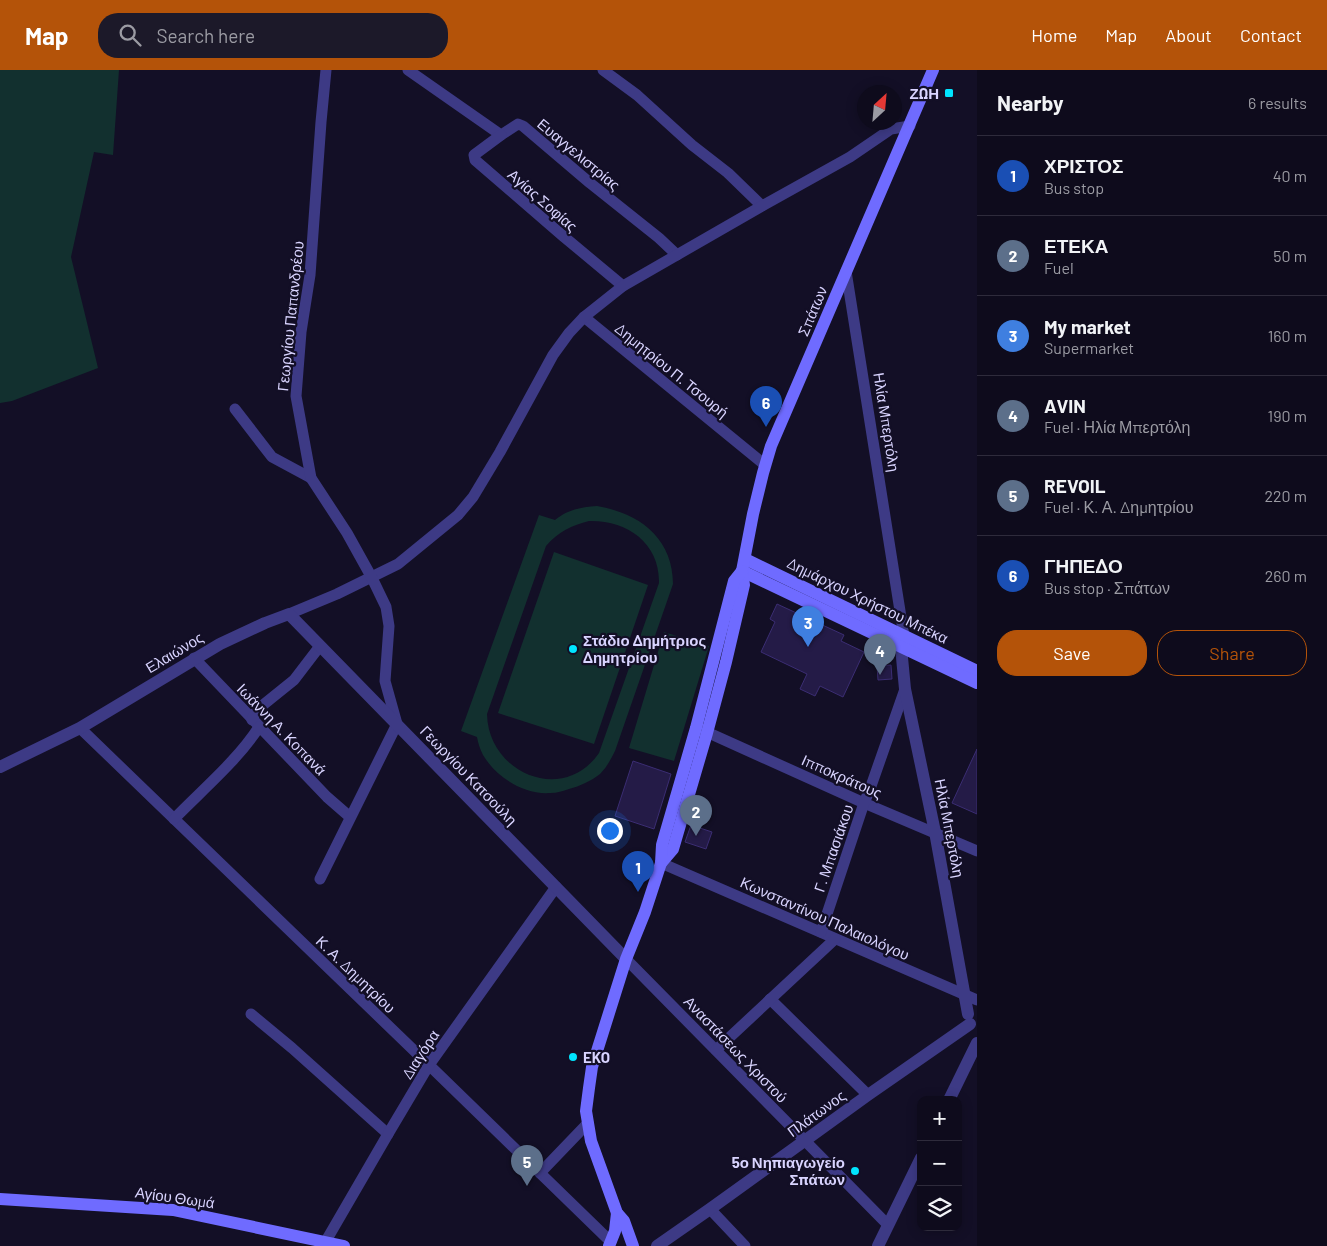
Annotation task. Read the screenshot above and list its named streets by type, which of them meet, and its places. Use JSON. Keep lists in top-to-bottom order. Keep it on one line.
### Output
{"streets":{"main road":["Σπάτων","Δημάρχου Χρήστου Μπέκα","Αγίου Θωμά"],"street":["Ευαγγελιστρίας","Αγίας Σοφίας","Γεωργίου Παπανδρέου","Δημητρίου Π. Τσουρή","Ηλία Μπερτόλη","Ελαιώνος","Ιωάννη Α. Κοπανά","Γεωργίου Κατσούλη","Ιπποκράτους","Γ. Μπασιάκου","Κωνσταντίνου Παλαιολόγου","Κ. Α. Δημητρίου","Αναστάσεως Χριστού","Διαγόρα","Πλάτωνος"]},"crossings":[["Ευαγγελιστρίας","Αγίας Σοφίας"],["Ευαγγελιστρίας","Ελαιώνος"],["Αγίας Σοφίας","Ελαιώνος"],["Σπάτων","Δημητρίου Π. Τσουρή"],["Σπάτων","Ηλία Μπερτόλη"],["Σπάτων","Δημάρχου Χρήστου Μπέκα"],["Σπάτων","Ελαιώνος"],["Σπάτων","Γεωργίου Κατσούλη"],["Σπάτων","Ιπποκράτους"],["Σπάτων","Κωνσταντίνου Παλαιολόγου"],["Σπάτων","Αναστάσεως Χριστού"],["Γεωργίου Παπανδρέου","Ελαιώνος"],["Γεωργίου Παπανδρέου","Γεωργίου Κατσούλη"],["Δημητρίου Π. Τσουρή","Ελαιώνος"],["Ηλία Μπερτόλη","Δημάρχου Χρήστου Μπέκα"],["Ηλία Μπερτόλη","Ιπποκράτους"],["Ηλία Μπερτόλη","Γ. Μπασιάκου"],["Ηλία Μπερτόλη","Κωνσταντίνου Παλαιολόγου"],["Ηλία Μπερτόλη","Πλάτωνος"],["Ελαιώνος","Ιωάννη Α. Κοπανά"],["Ελαιώνος","Γεωργίου Κατσούλη"],["Ελαιώνος","Κ. Α. Δημητρίου"],["Γεωργίου Κατσούλη","Αναστάσεως Χριστού"],["Γεωργίου Κατσούλη","Διαγόρα"],["Ιπποκράτους","Γ. Μπασιάκου"],["Γ. Μπασιάκου","Κωνσταντίνου Παλαιολόγου"],["Κωνσταντίνου Παλαιολόγου","Πλάτωνος"],["Κ. Α. Δημητρίου","Διαγόρα"],["Αναστάσεως Χριστού","Πλάτωνος"],["Διαγόρα","Αγίου Θωμά"]],"places":{"transit":["ΖΩΗ"],"other":["Στάδιο Δημήτριος Δημητρίου","EKO","5ο Νηπιαγωγείο Σπάτων"]},"north":"top right","page":{"header":"Map","search":"Search here","nav":["Home","Map","About","Contact"],"heading":["Nearby","6 results"],"list":[{"mark":"1","name":"ΧΡΙΣΤΟΣ","note":"Bus stop","value":"40 m"},{"mark":"2","name":"ΕΤΕΚΑ","note":"Fuel","value":"50 m"},{"mark":"3","name":"My market","note":"Supermarket","value":"160 m"},{"mark":"4","name":"AVIN","note":"Fuel · Ηλία Μπερτόλη","value":"190 m"},{"mark":"5","name":"REVOIL","note":"Fuel · Κ. Α. Δημητρίου","value":"220 m"},{"mark":"6","name":"ΓΗΠΕΔΟ","note":"Bus stop · Σπάτων","value":"260 m"}],"pins":["6","3","4","2","1","5"],"buttons":["Save","Share"],"map_buttons":["+","−"]}}
